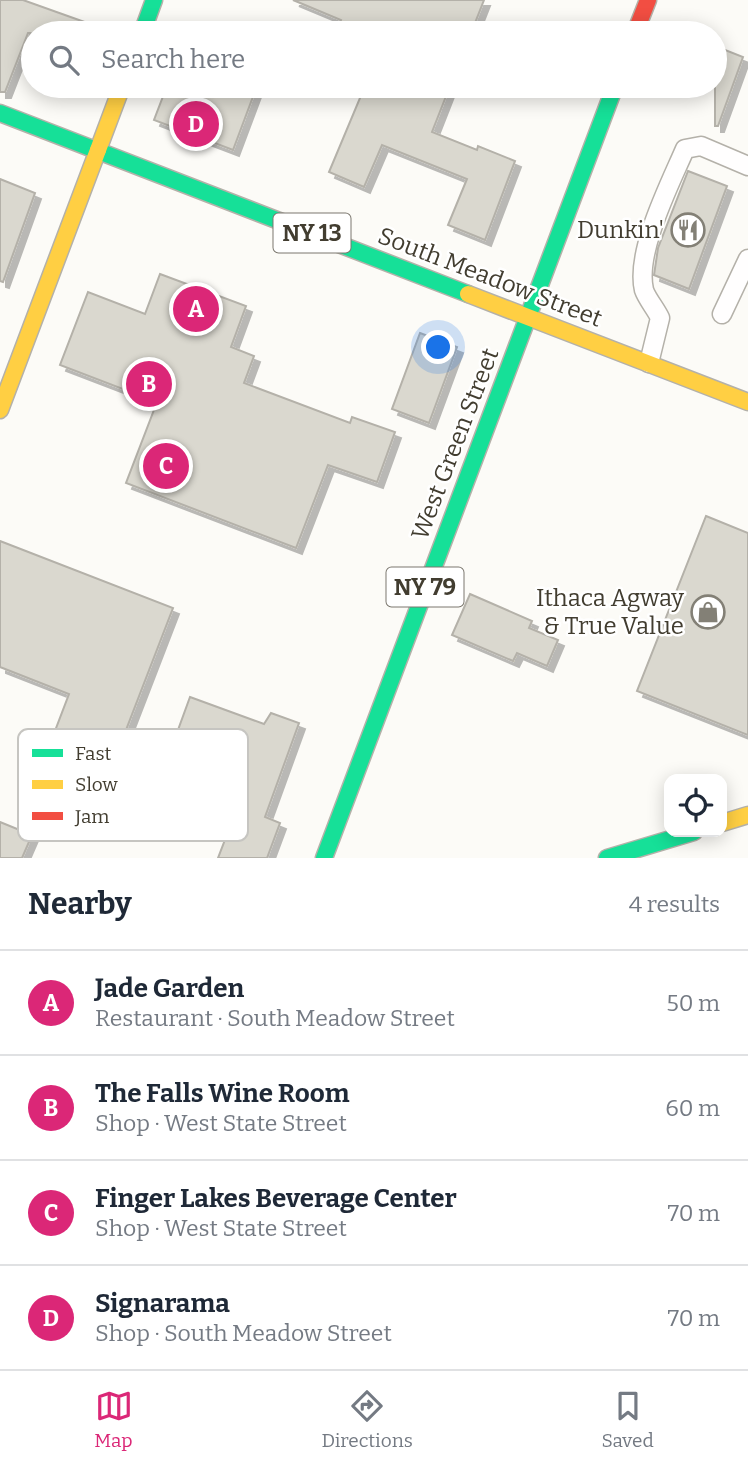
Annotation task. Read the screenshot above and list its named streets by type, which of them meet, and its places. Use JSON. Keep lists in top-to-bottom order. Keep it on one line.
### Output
{"streets":{"main road":["NY 13","South Meadow Street","West Green Street","NY 79"]},"crossings":[["NY 13","South Meadow Street"],["South Meadow Street","West Green Street"]],"places":{"restaurant":["Dunkin'"],"shop":["Ithaca Agway & True Value"]},"legend":["Fast","Slow","Jam"],"page":{"search":"Search here","pins":["D","A","B","C"],"heading":["Nearby","4 results"],"list":[{"mark":"A","name":"Jade Garden","note":"Restaurant · South Meadow Street","value":"50 m"},{"mark":"B","name":"The Falls Wine Room","note":"Shop · West State Street","value":"60 m"},{"mark":"C","name":"Finger Lakes Beverage Center","note":"Shop · West State Street","value":"70 m"},{"mark":"D","name":"Signarama","note":"Shop · South Meadow Street","value":"70 m"}],"nav":["Map","Directions","Saved"]}}
